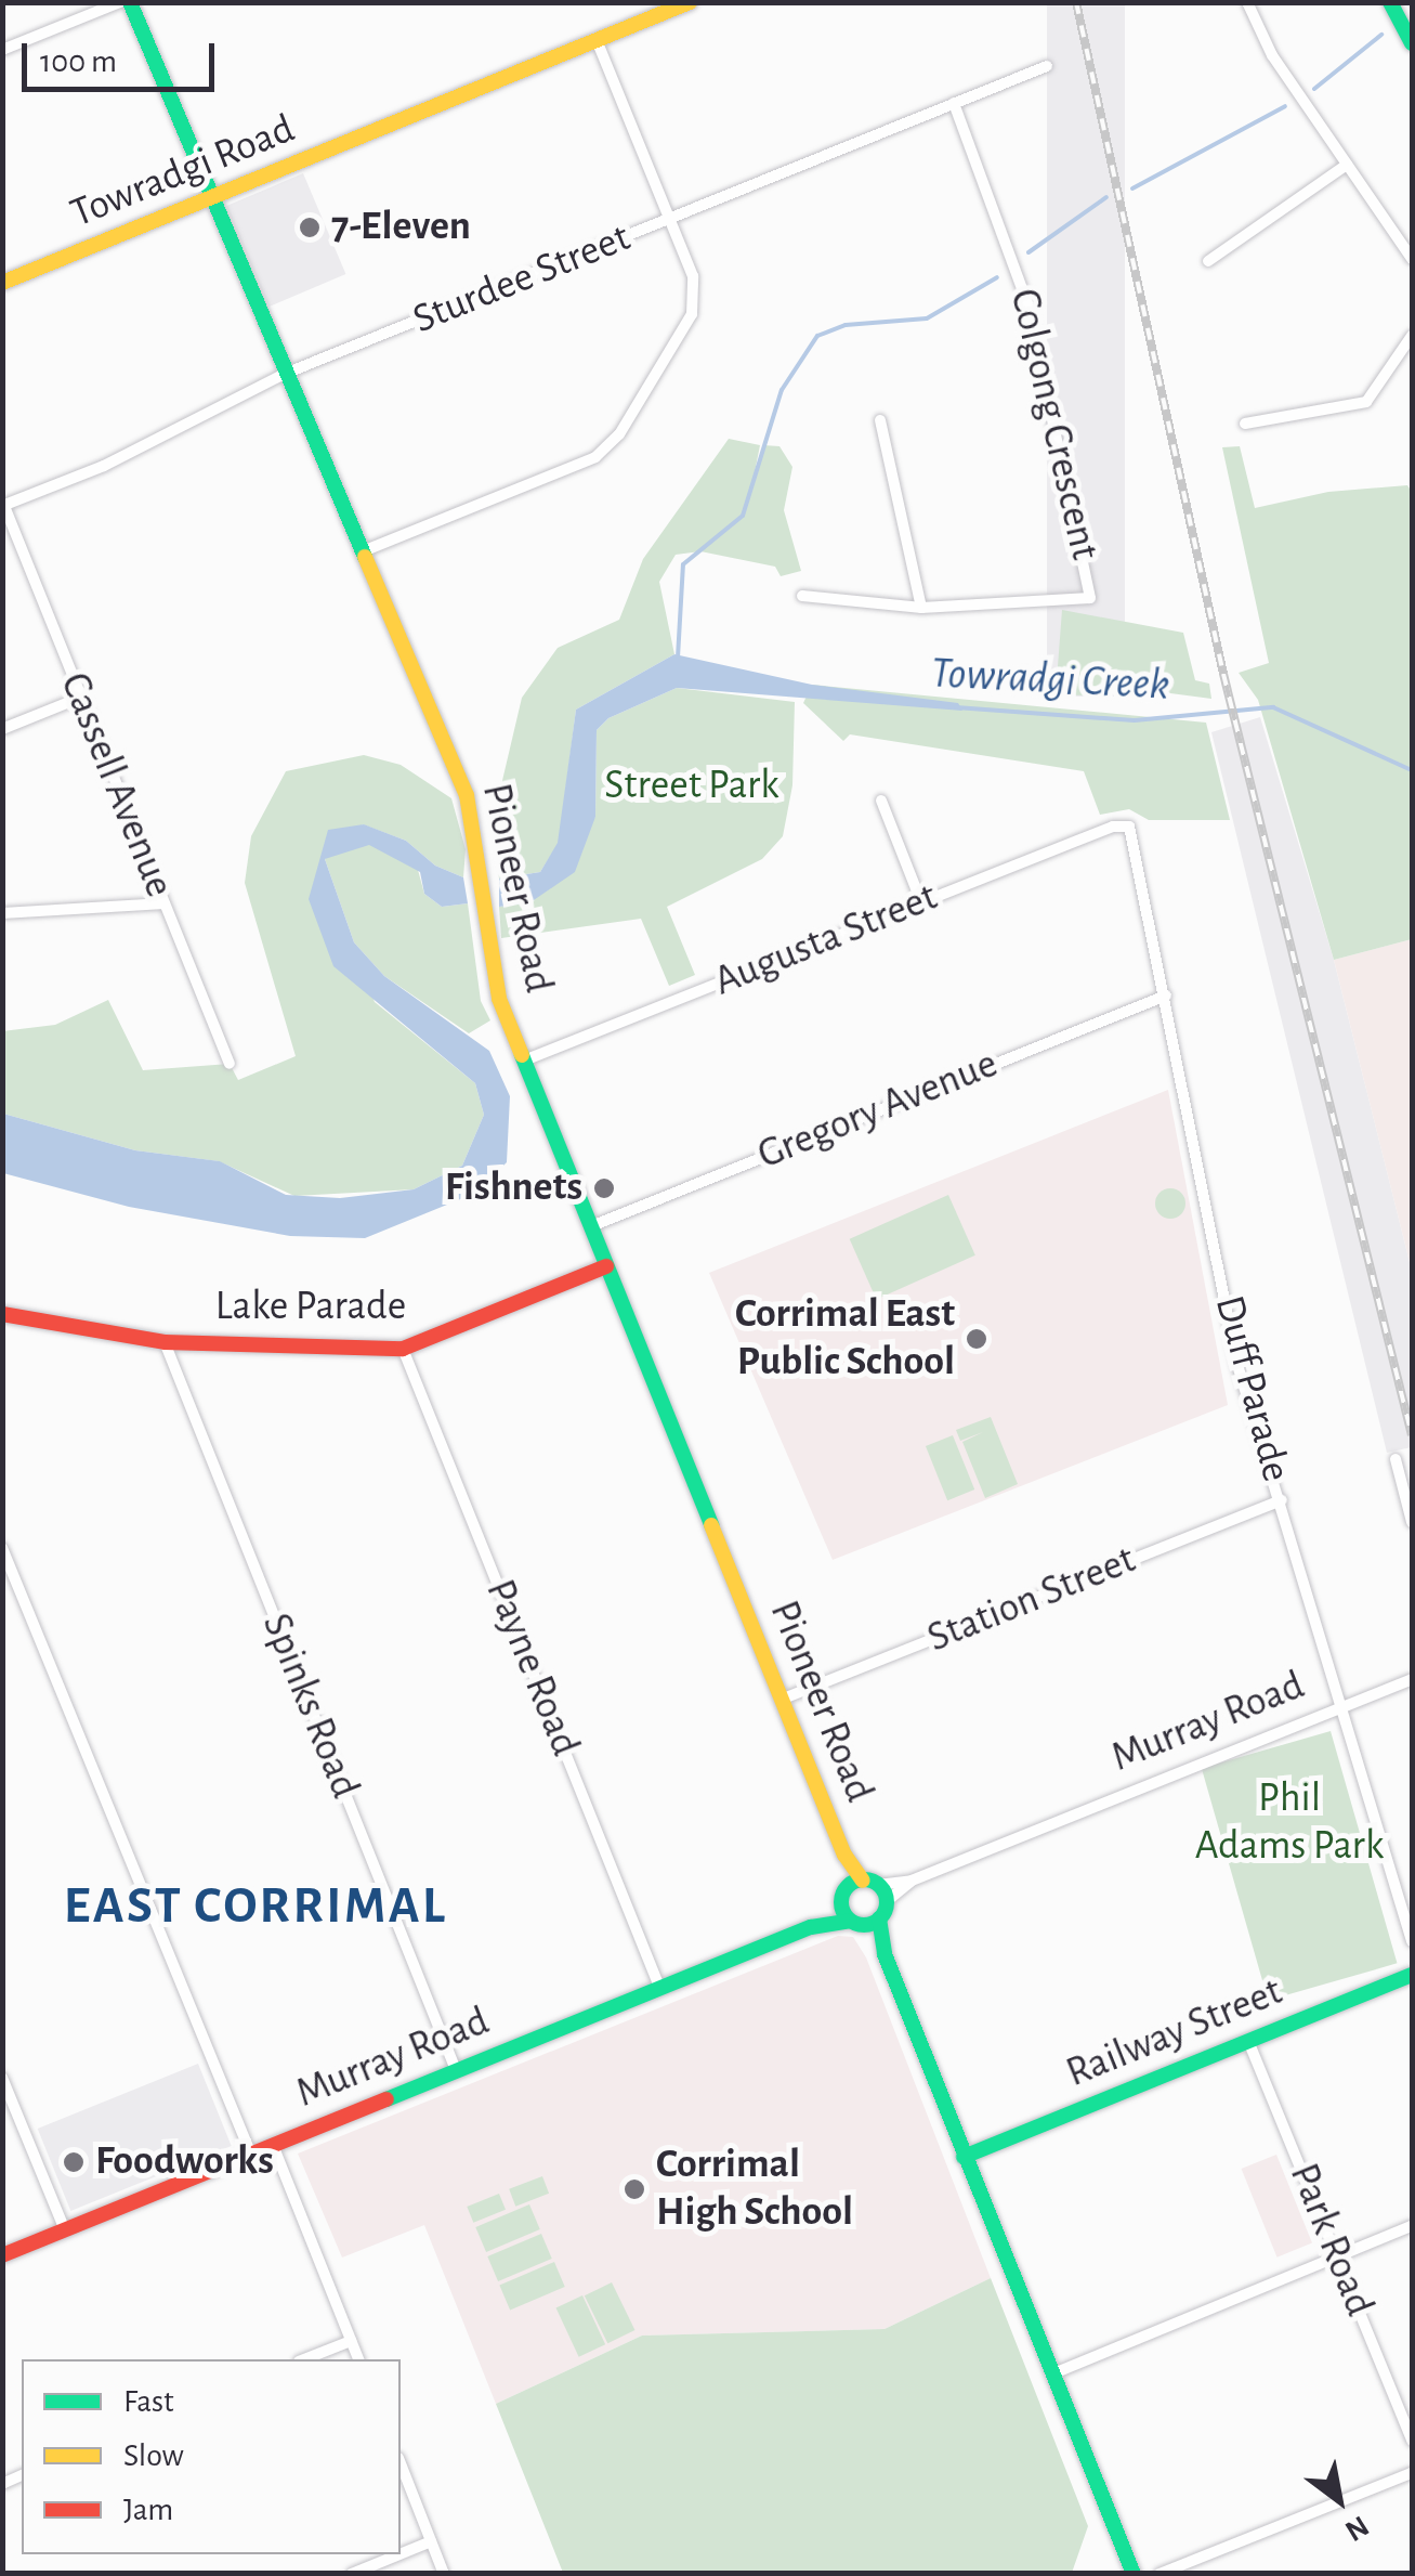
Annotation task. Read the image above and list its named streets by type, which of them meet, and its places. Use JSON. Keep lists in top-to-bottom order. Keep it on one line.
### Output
{"streets":{"main road":["Towradgi Road","Pioneer Road","Lake Parade","Murray Road","Railway Street"],"street":["Sturdee Street","Colgong Crescent","Cassell Avenue","Augusta Street","Gregory Avenue","Duff Parade","Station Street","Payne Road","Spinks Road","Park Road"]},"crossings":[["Towradgi Road","Pioneer Road"],["Sturdee Street","Colgong Crescent"],["Sturdee Street","Cassell Avenue"],["Sturdee Street","Pioneer Road"],["Pioneer Road","Augusta Street"],["Pioneer Road","Gregory Avenue"],["Pioneer Road","Lake Parade"],["Pioneer Road","Station Street"],["Pioneer Road","Murray Road"],["Augusta Street","Duff Parade"],["Gregory Avenue","Duff Parade"],["Lake Parade","Payne Road"],["Lake Parade","Spinks Road"],["Duff Parade","Station Street"],["Duff Parade","Murray Road"],["Payne Road","Murray Road"],["Spinks Road","Murray Road"],["Railway Street","Park Road"]],"districts":["EAST CORRIMAL"],"water":["Towradgi Creek"],"parks":["Street Park","Phil Adams Park"],"places":["7-Eleven","Fishnets","Corrimal East Public School","Foodworks","Corrimal High School"],"legend":["Fast","Slow","Jam"],"scale_bar":"100 m","north":"bottom right"}
